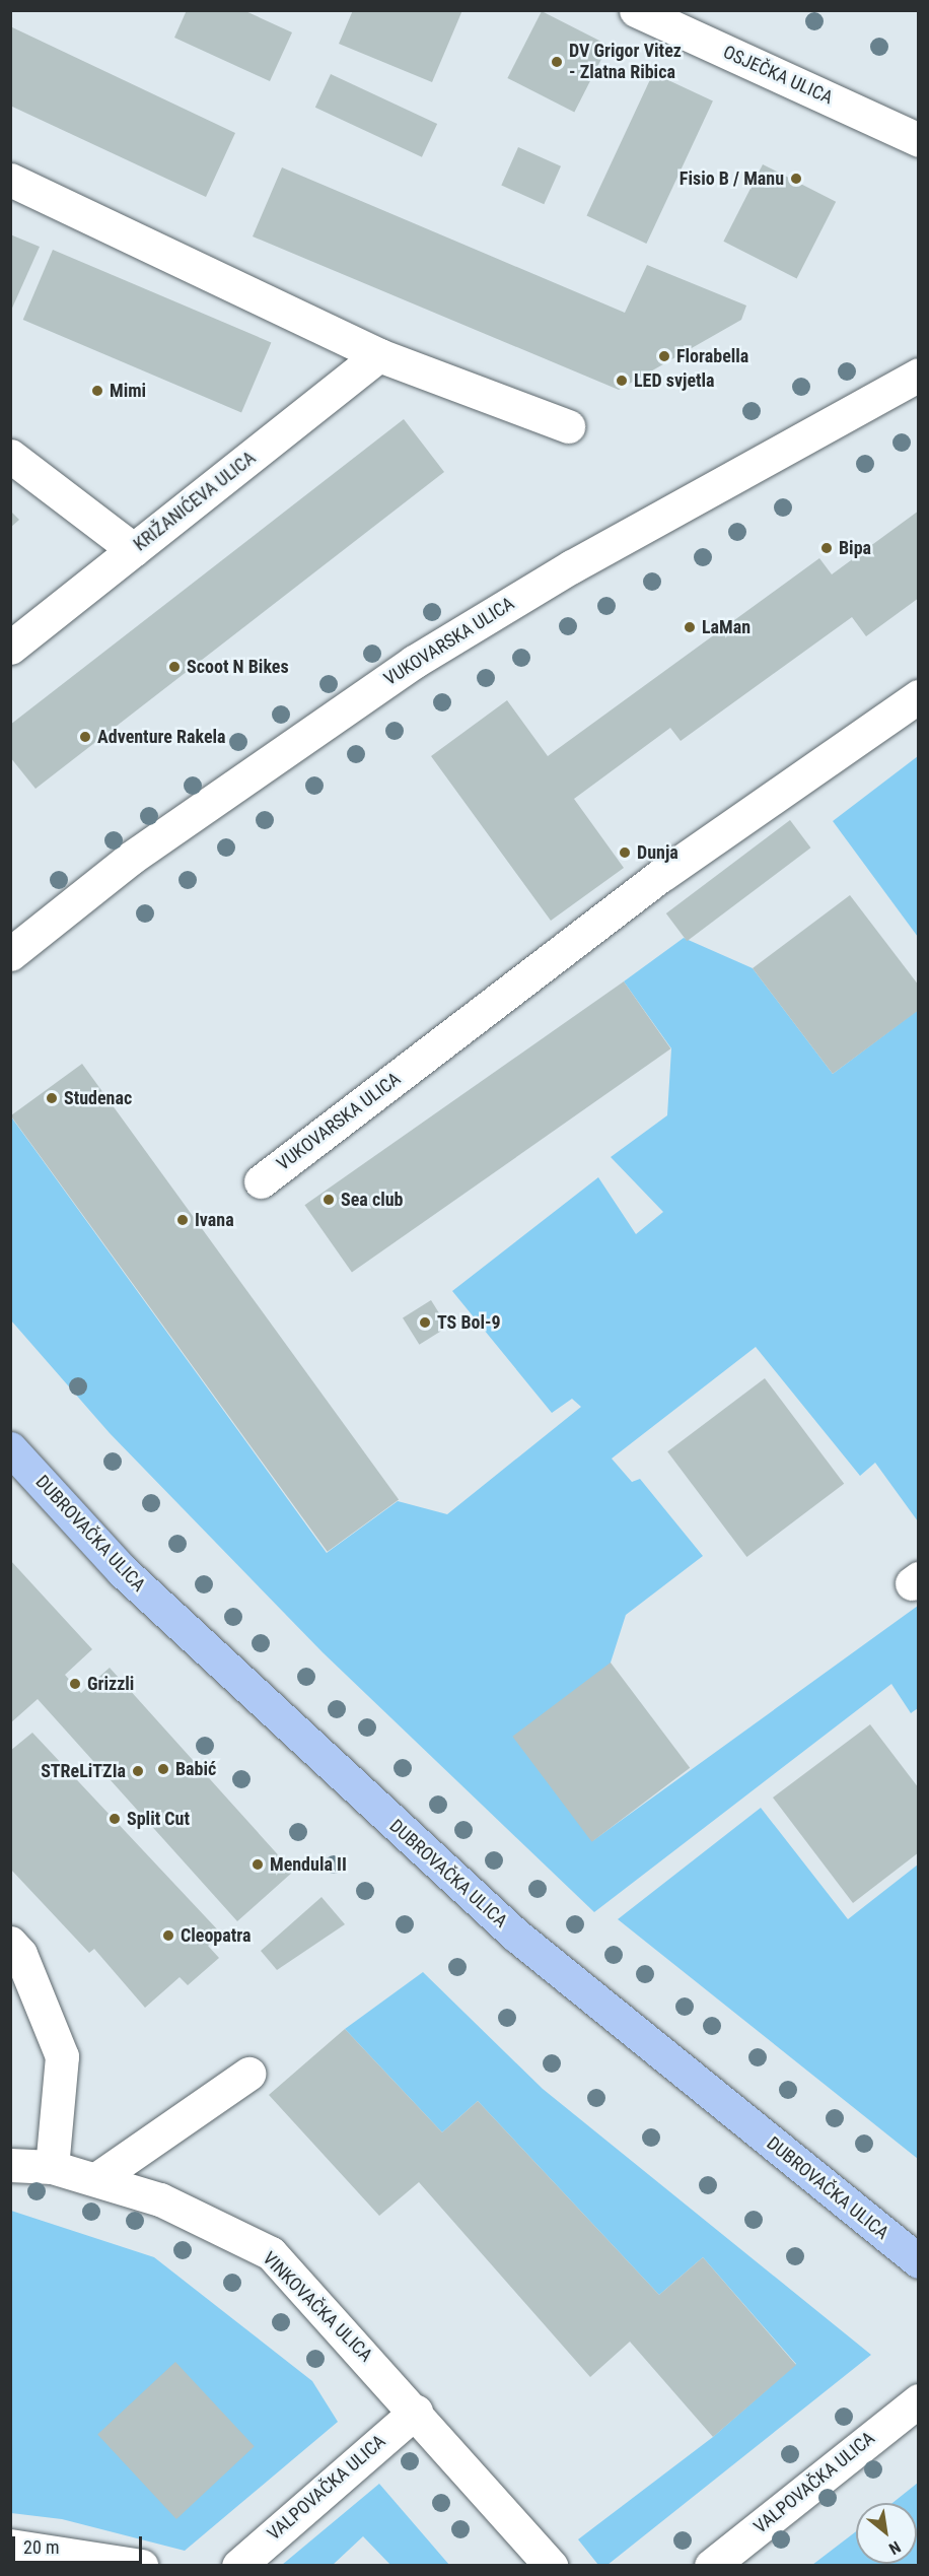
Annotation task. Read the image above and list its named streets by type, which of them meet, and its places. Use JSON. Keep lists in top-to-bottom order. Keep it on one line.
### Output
{"streets":{"main road":["DUBROVAČKA ULICA"],"street":["OSJEČKA ULICA","KRIŽANIĆEVA ULICA","VUKOVARSKA ULICA","VINKOVAČKA ULICA","VALPOVAČKA ULICA"]},"crossings":[["VINKOVAČKA ULICA","VALPOVAČKA ULICA"]],"places":["DV Grigor Vitez - Zlatna Ribica","Fisio B / Manu","Florabella","LED svjetla","Mimi","Bipa","LaMan","Scoot N Bikes","Adventure Rakela","Dunja","Studenac","Sea club","Ivana","TS Bol-9","Grizzli","Babić","STReLiTZIa","Split Cut","Mendula II","Cleopatra"],"scale_bar":"20 m","north":"bottom right"}
